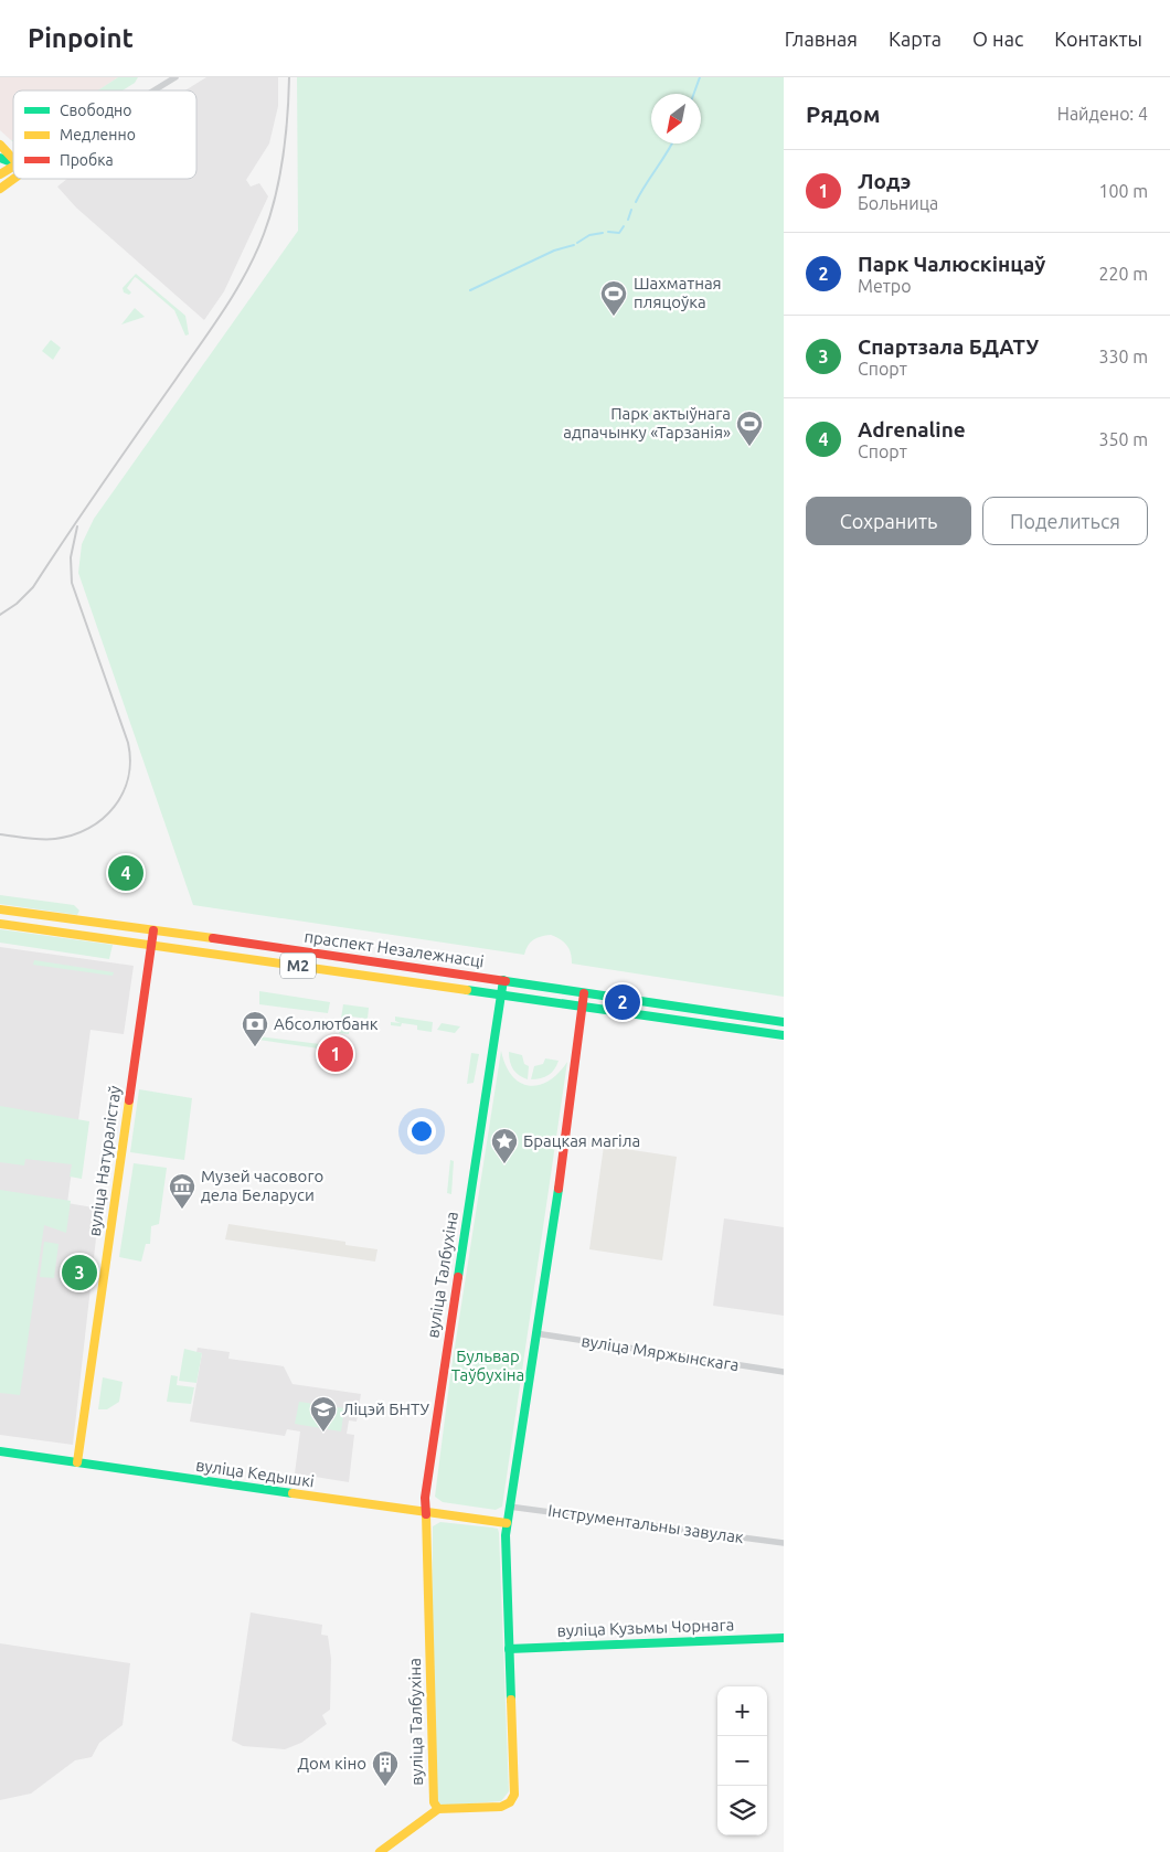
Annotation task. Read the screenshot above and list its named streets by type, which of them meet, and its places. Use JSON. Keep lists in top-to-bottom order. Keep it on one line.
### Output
{"streets":{"main road":["праспект Незалежнасці","М2","вуліца Натуралістаў","вуліца Талбухіна","вуліца Кедышкі","вуліца Кузьмы Чорнага"],"street":["вуліца Мяржынскага","Інструментальны завулак"]},"crossings":[["праспект Незалежнасці","вуліца Натуралістаў"],["праспект Незалежнасці","вуліца Талбухіна"],["вуліца Натуралістаў","вуліца Кедышкі"],["вуліца Талбухіна","вуліца Кедышкі"]],"parks":["Бульвар Таўбухіна"],"places":{"sports":["Шахматная пляцоўка","Парк актыўнага адпачынку «Тарзанія»"],"bank":["Абсолютбанк"],"place":["Брацкая магіла"],"museum":["Музей часового дела Беларуси"],"school or university":["Ліцэй БНТУ"],"building":["Дом кіно"]},"legend":["Свободно","Медленно","Пробка"],"north":"bottom left","page":{"header":"Pinpoint","nav":["Главная","Карта","О нас","Контакты"],"heading":["Рядом","Найдено: 4"],"list":[{"mark":"1","name":"Лодэ","note":"Больница","value":"100 m"},{"mark":"2","name":"Парк Чалюскінцаў","note":"Метро","value":"220 m"},{"mark":"3","name":"Спартзала БДАТУ","note":"Спорт","value":"330 m"},{"mark":"4","name":"Adrenaline","note":"Спорт","value":"350 m"}],"buttons":["Сохранить","Поделиться"],"pins":["4","2","1","3"],"map_buttons":["+","−"]}}
